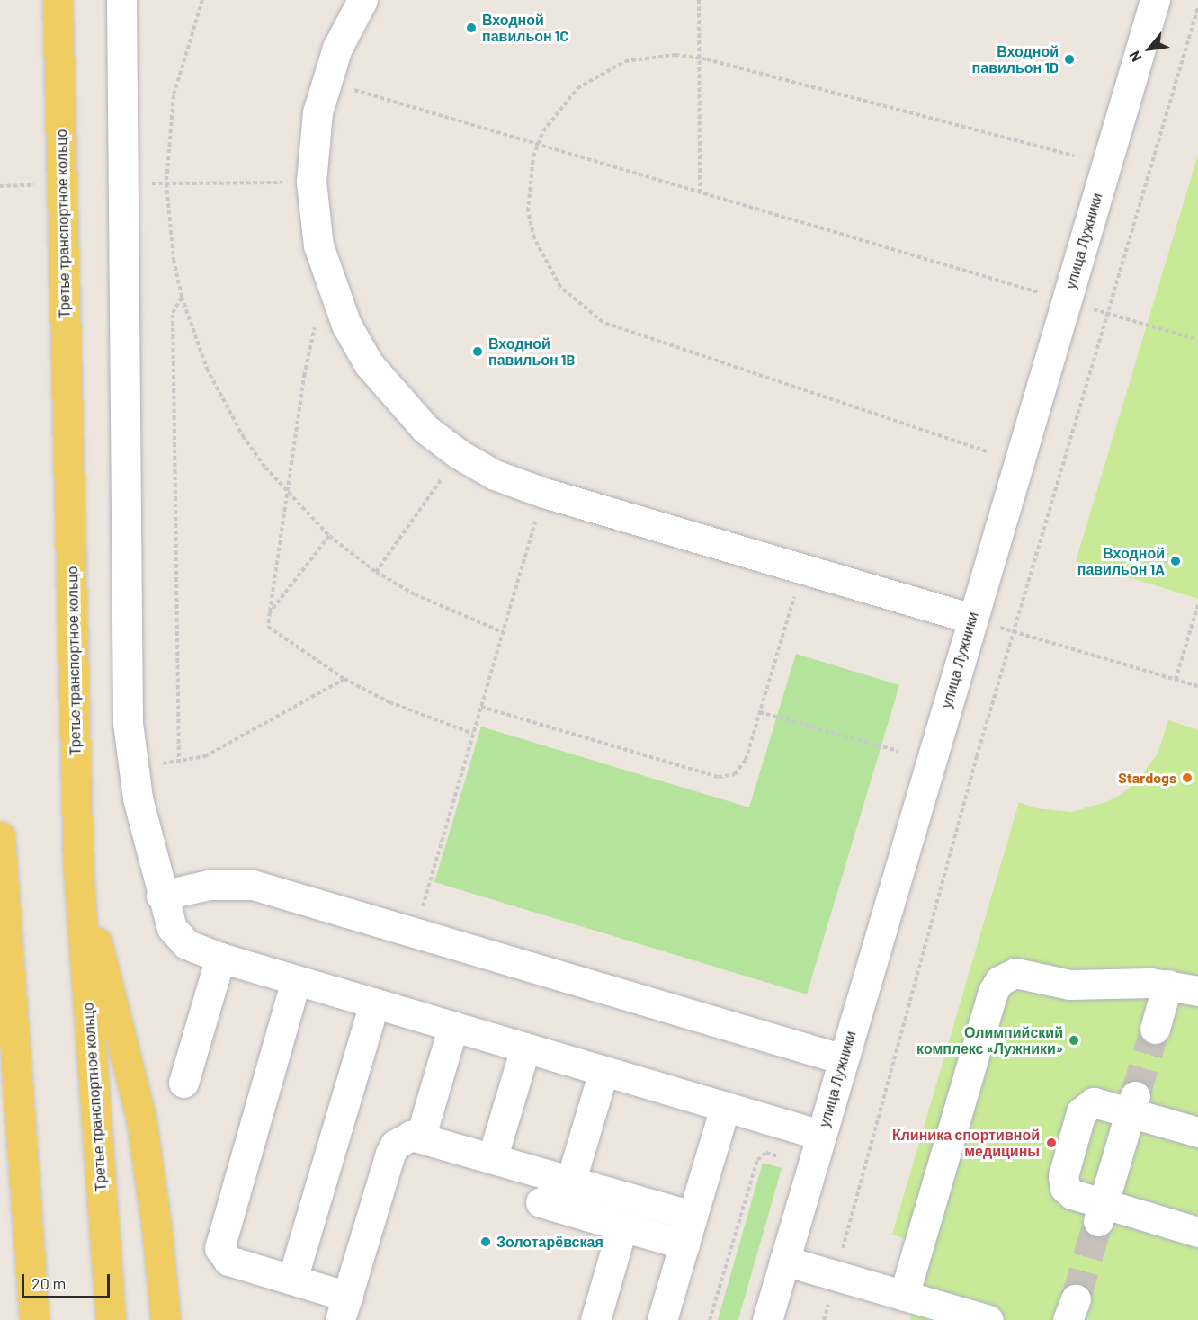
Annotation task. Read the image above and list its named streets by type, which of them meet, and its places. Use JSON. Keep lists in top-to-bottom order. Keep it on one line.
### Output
{"streets":{"main road":["Третье транспортное кольцо"],"street":["улица Лужники"]},"places":["Входной павильон 1C","Входной павильон 1D","Входной павильон 1B","Входной павильон 1A","Stardogs","Олимпийский комплекс «Лужники»","Клиника спортивной медицины","Золотарёвская"],"scale_bar":"20 m","north":"bottom left"}
